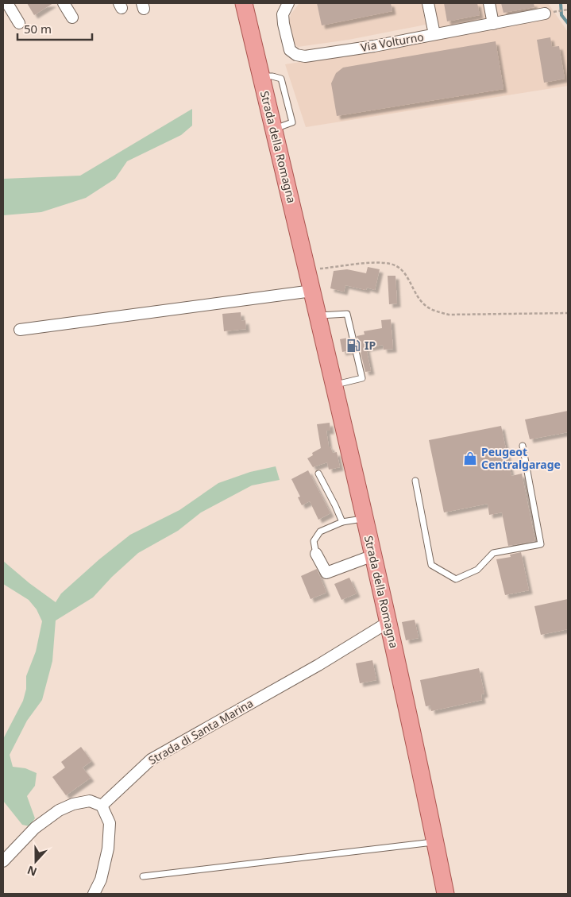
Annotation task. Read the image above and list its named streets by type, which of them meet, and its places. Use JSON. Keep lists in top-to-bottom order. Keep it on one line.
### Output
{"streets":{"main road":["Strada della Romagna"],"street":["Via Volturno","Strada di Santa Marina"]},"crossings":[["Strada della Romagna","Strada di Santa Marina"]],"places":{"fuel station":["IP"],"shop":["Peugeot Centralgarage"]},"scale_bar":"50 m","north":"bottom"}
